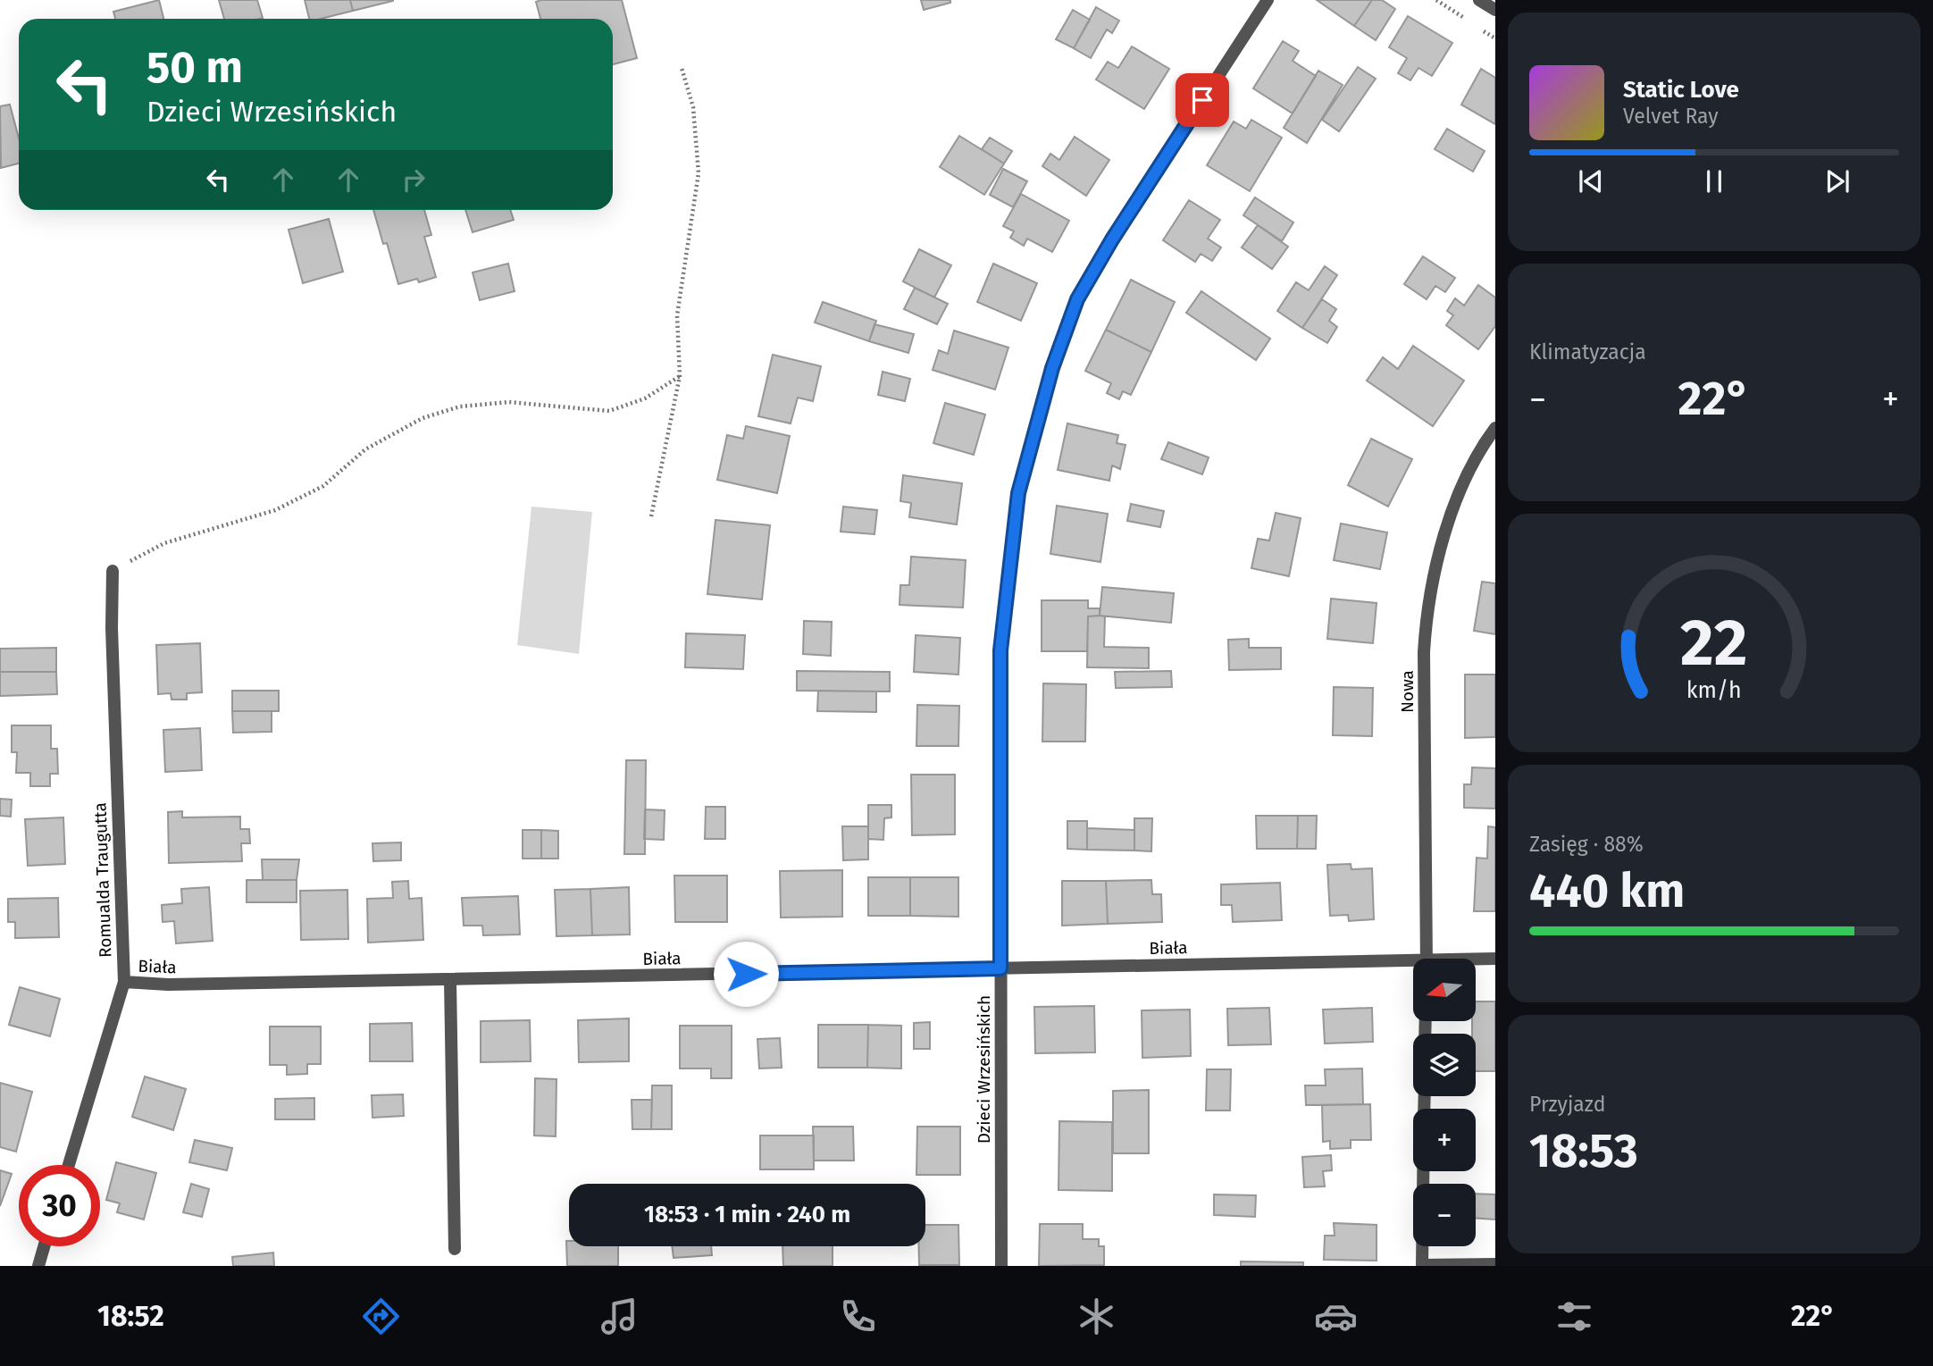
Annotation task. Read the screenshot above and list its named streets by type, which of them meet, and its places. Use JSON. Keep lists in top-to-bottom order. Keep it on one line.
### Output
{"streets":{"street":["Nowa","Romualda Traugutta","Biała","Dzieci Wrzesińskich"]},"crossings":[["Romualda Traugutta","Biała"],["Biała","Dzieci Wrzesińskich"]],"north":"left","page":{"turn":["50 m","Dzieci Wrzesińskich"],"song":["Static Love","Velvet Ray"],"tile":["Klimatyzacja",["Zasięg · 88%","440 km"],["Przyjazd","18:53"]],"heat":["−","22°","+"],"map_buttons":["+","−"],"limit":"30","trip":"18:53 · 1 min · 240 m","tabs":["18:52","22°"],"gauge":["22","km/h"]}}
